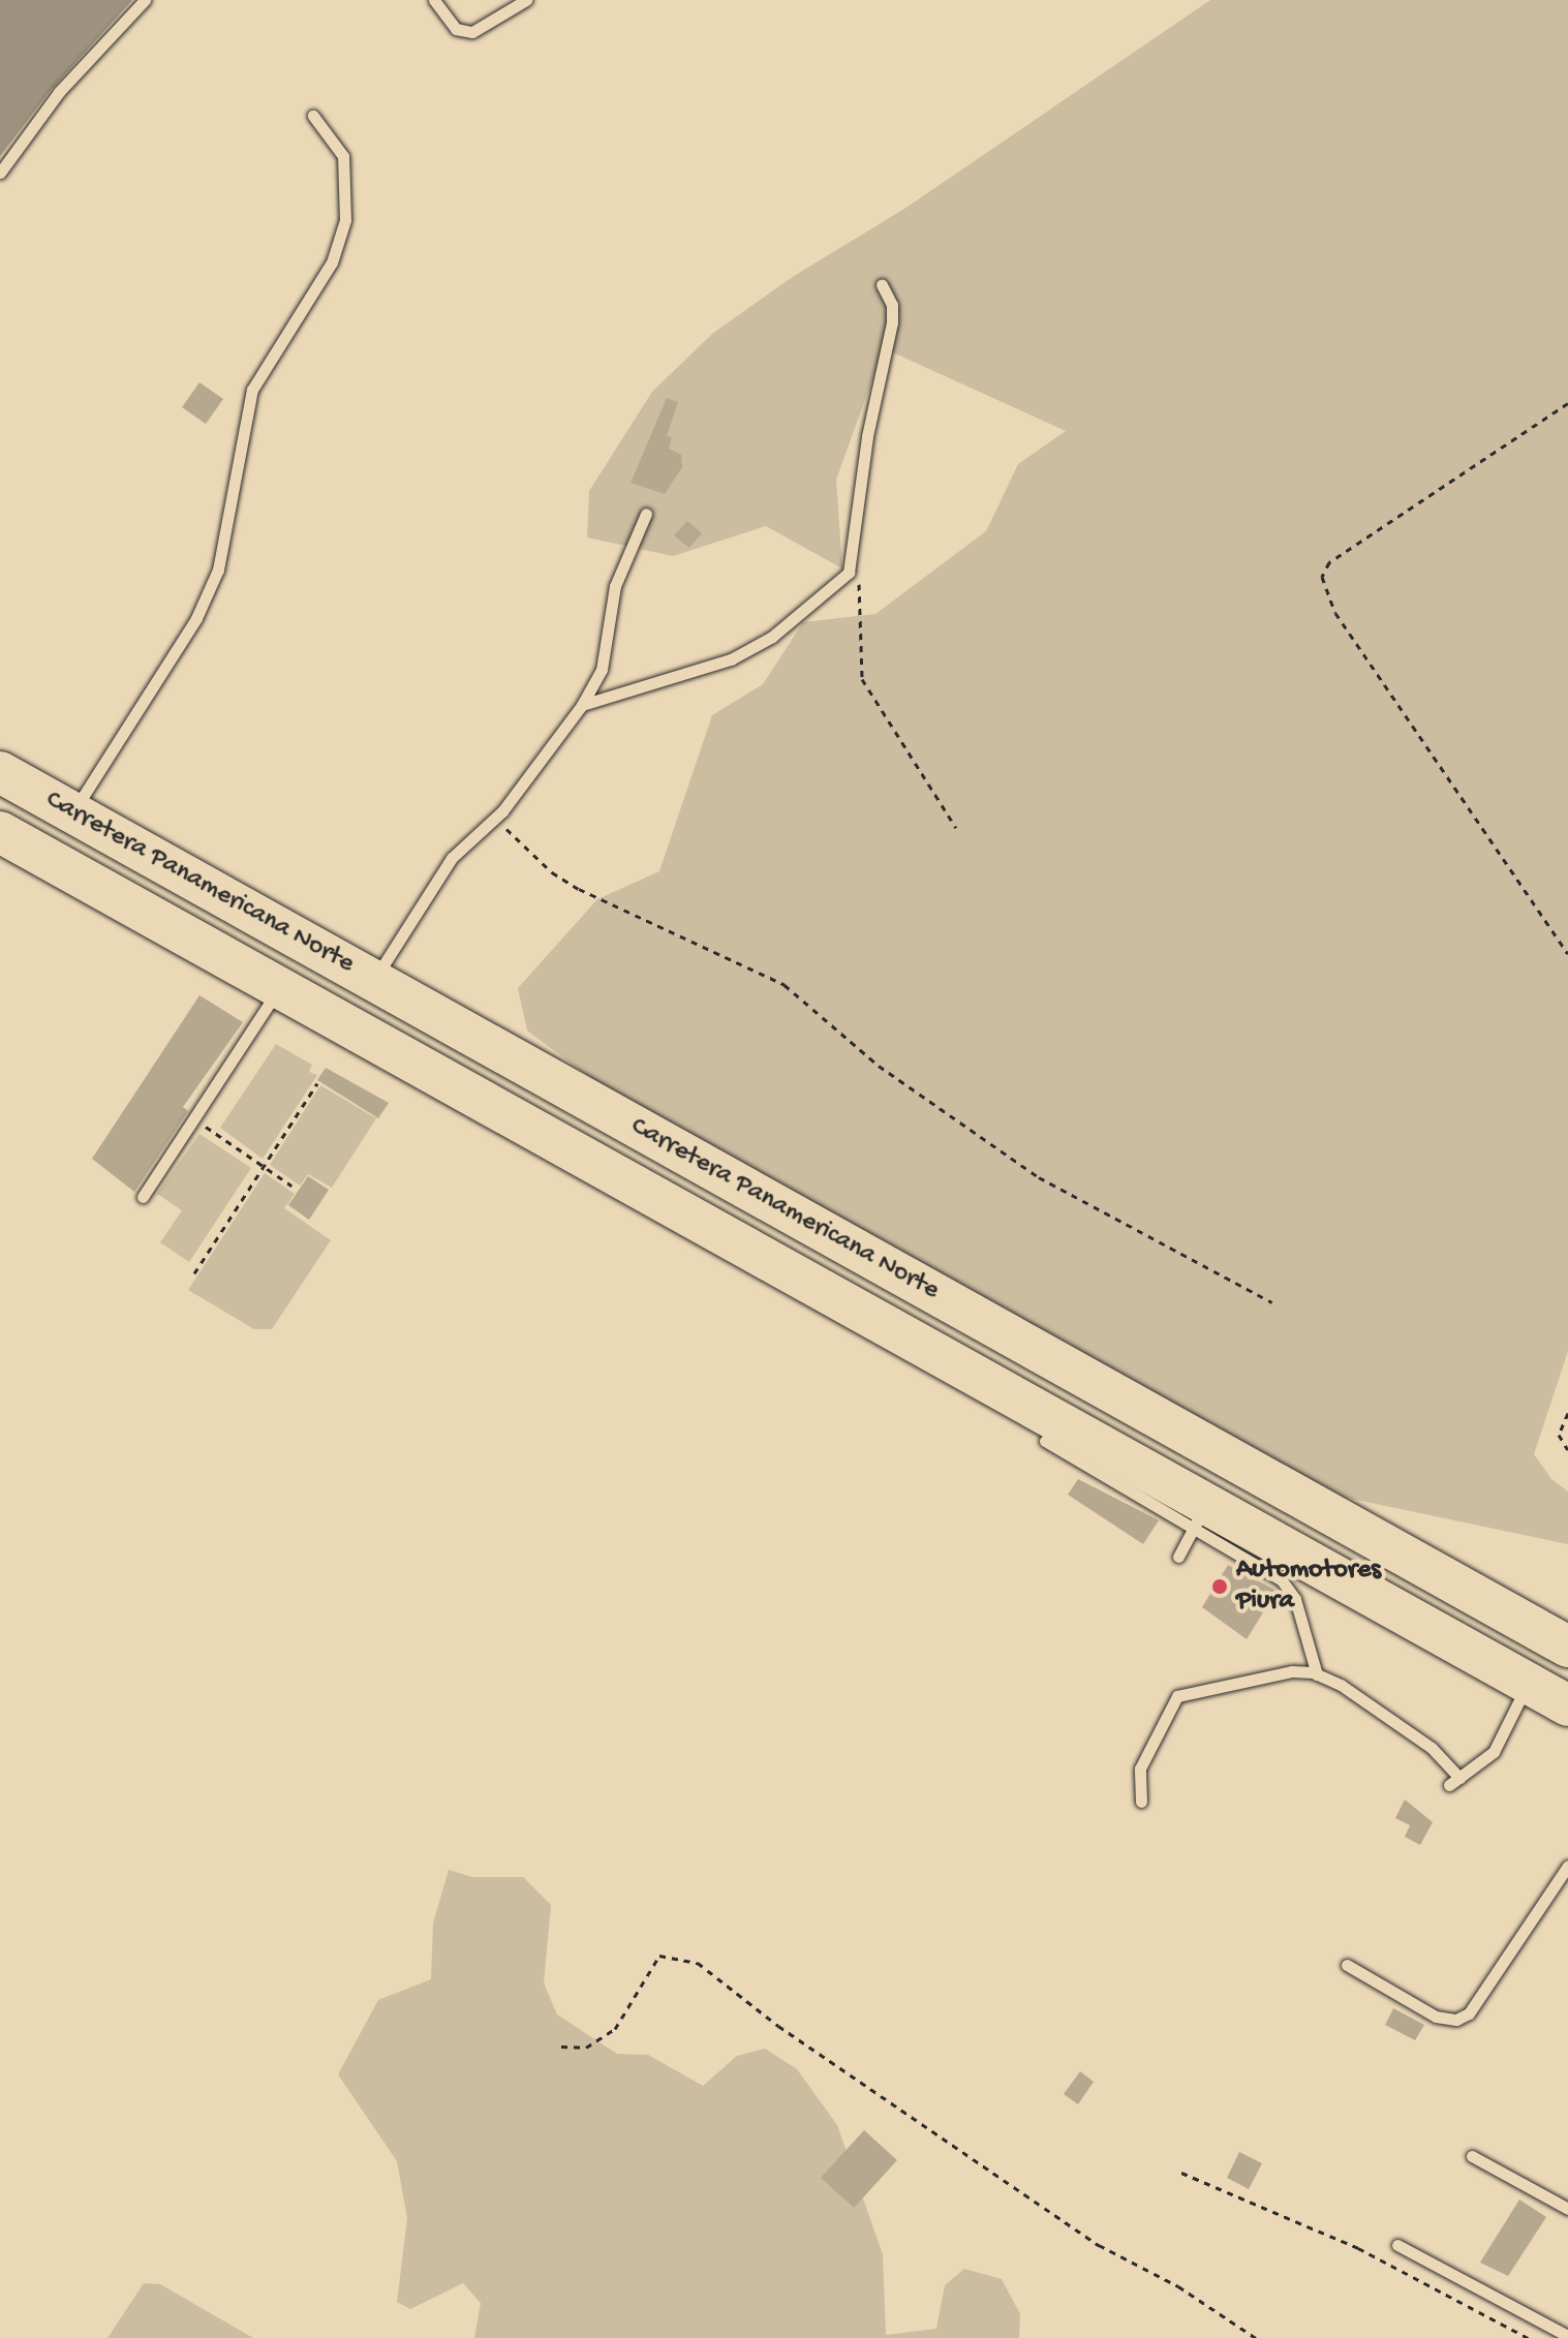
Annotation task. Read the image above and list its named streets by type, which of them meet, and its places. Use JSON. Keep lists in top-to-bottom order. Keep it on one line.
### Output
{"streets":{"highway":["Carretera Panamericana Norte"]},"places":["Automotores Piura"]}
